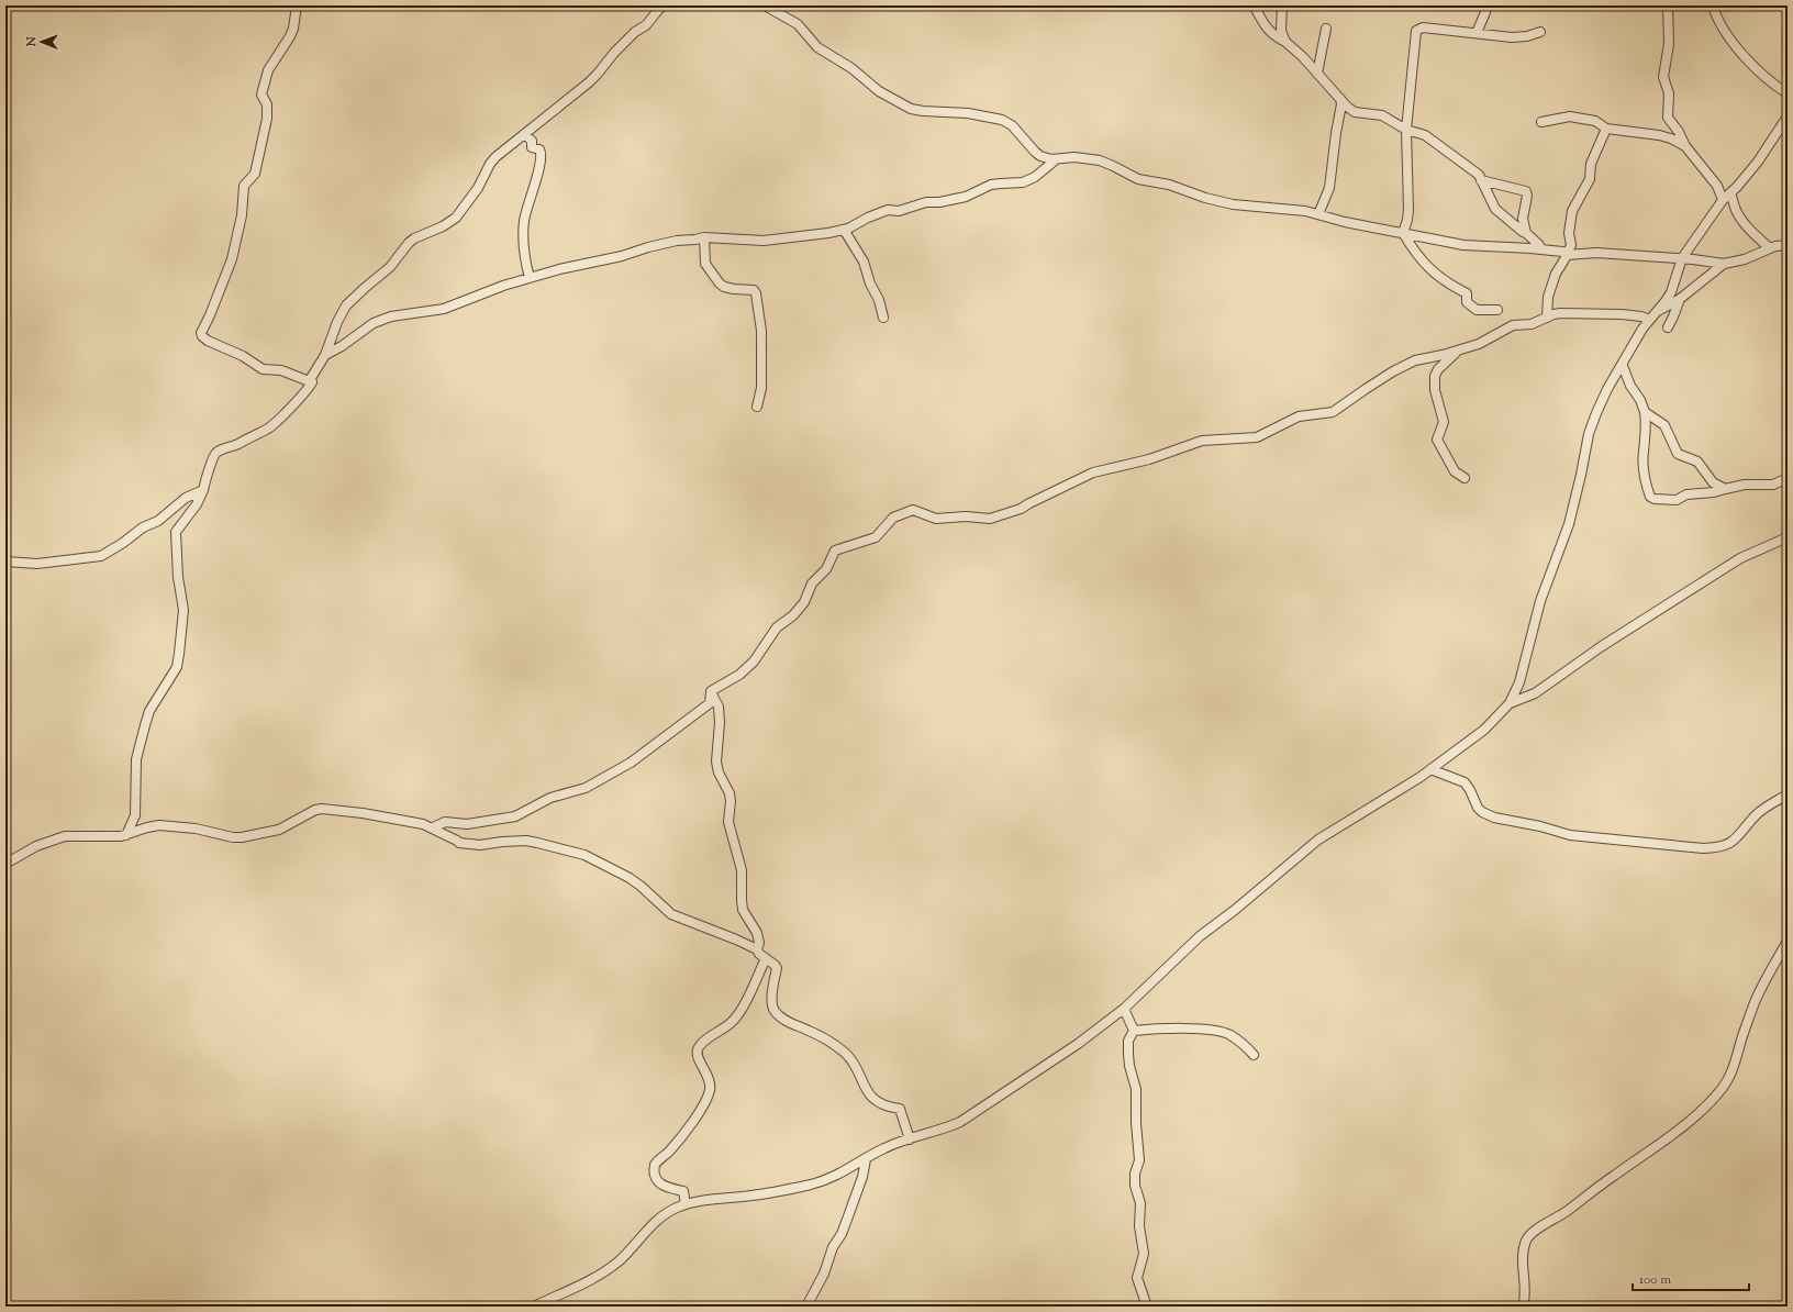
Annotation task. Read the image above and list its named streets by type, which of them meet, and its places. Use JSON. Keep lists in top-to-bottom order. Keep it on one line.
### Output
{"scale_bar":"100 m","north":"left"}
